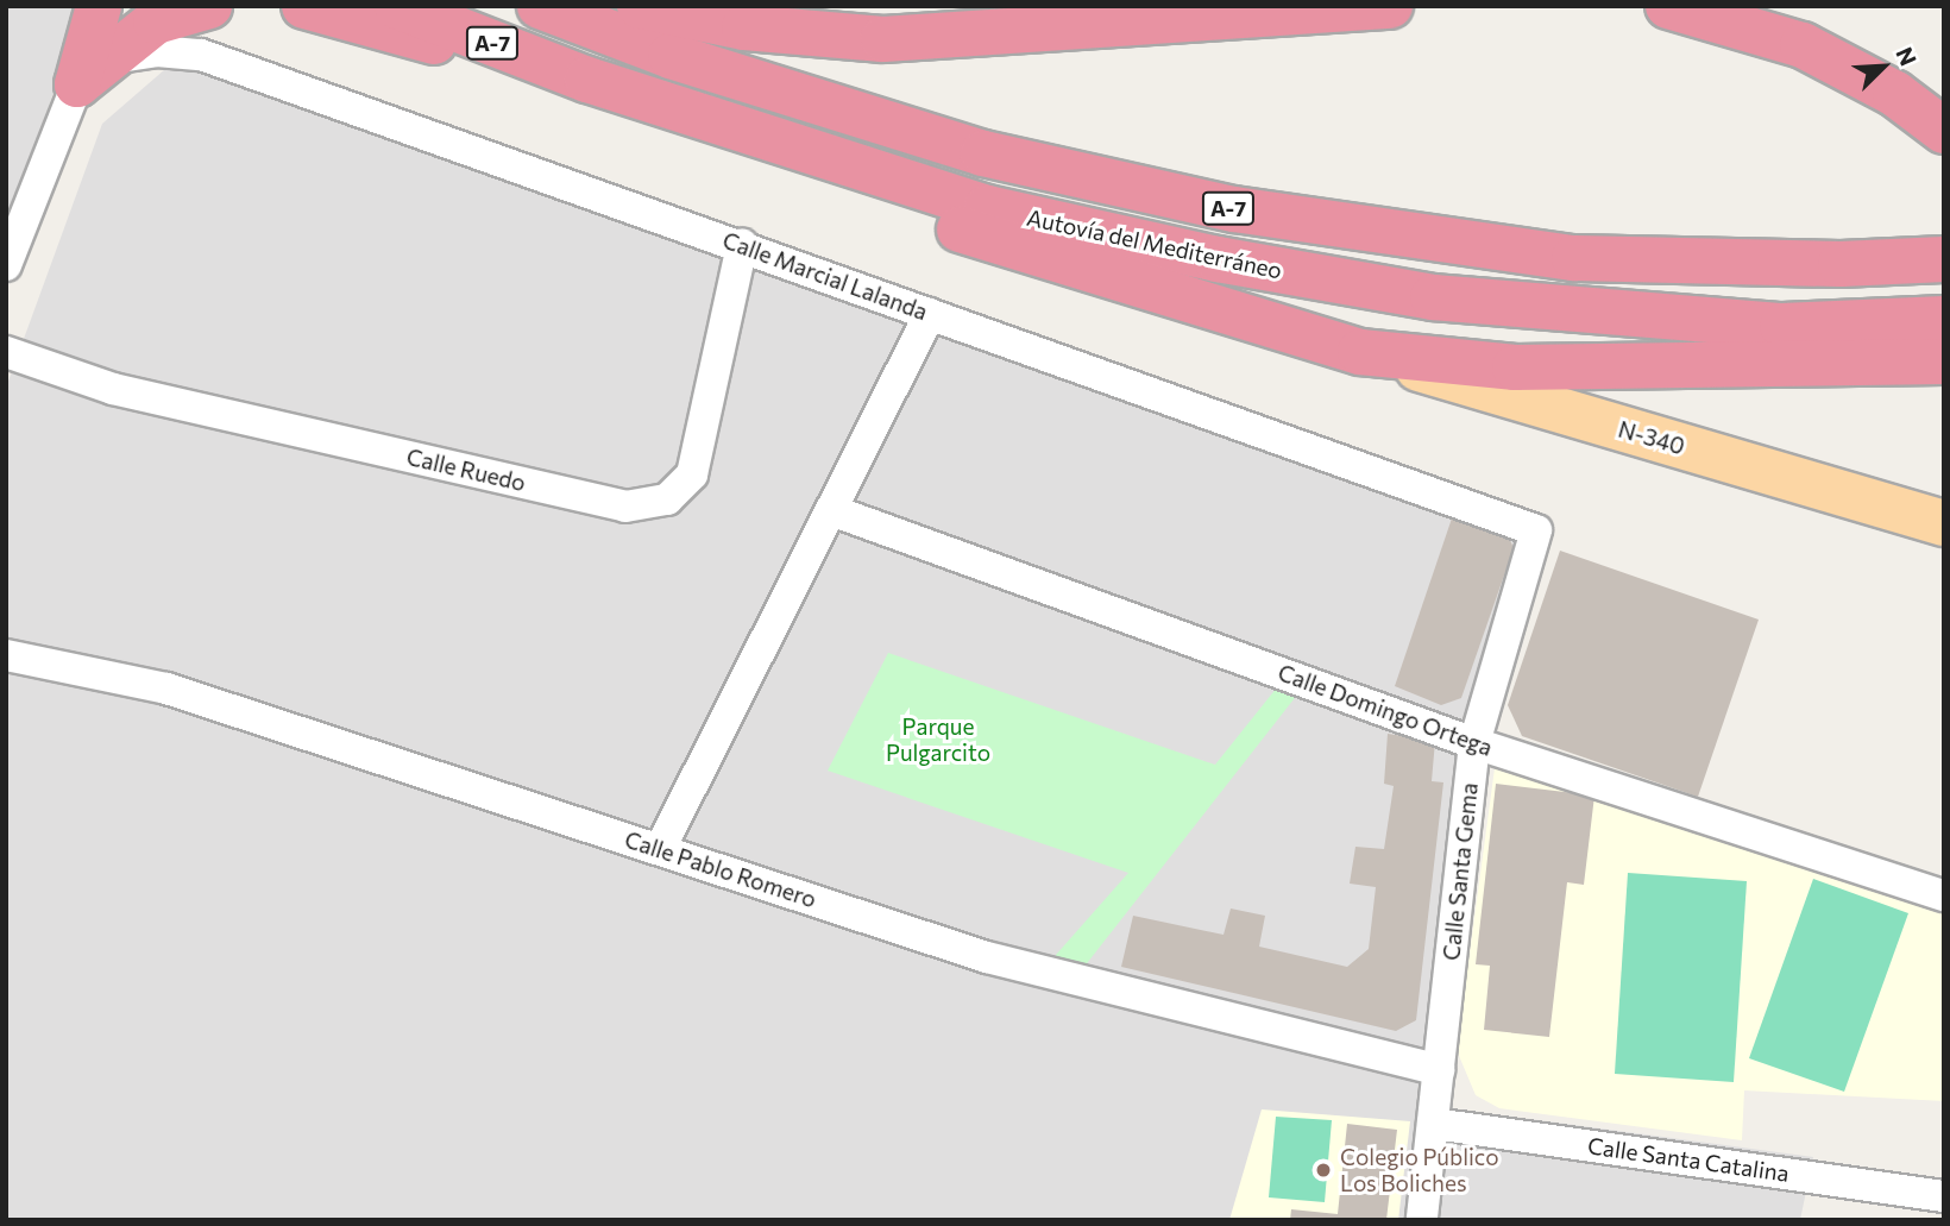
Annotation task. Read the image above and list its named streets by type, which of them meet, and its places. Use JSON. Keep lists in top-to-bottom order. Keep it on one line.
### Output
{"streets":{"highway":["A-7","Autovía del Mediterráneo"],"main road":["N-340"],"street":["Calle Marcial Lalanda","Calle Ruedo","Calle Domingo Ortega","Calle Pablo Romero","Calle Santa Gema","Calle Santa Catalina"]},"crossings":[["Calle Marcial Lalanda","Calle Ruedo"],["Calle Marcial Lalanda","Calle Santa Gema"],["Calle Domingo Ortega","Calle Santa Gema"],["Calle Pablo Romero","Calle Santa Gema"],["Calle Santa Gema","Calle Santa Catalina"]],"parks":["Parque Pulgarcito"],"places":["Colegio Público Los Boliches"],"north":"top right"}
